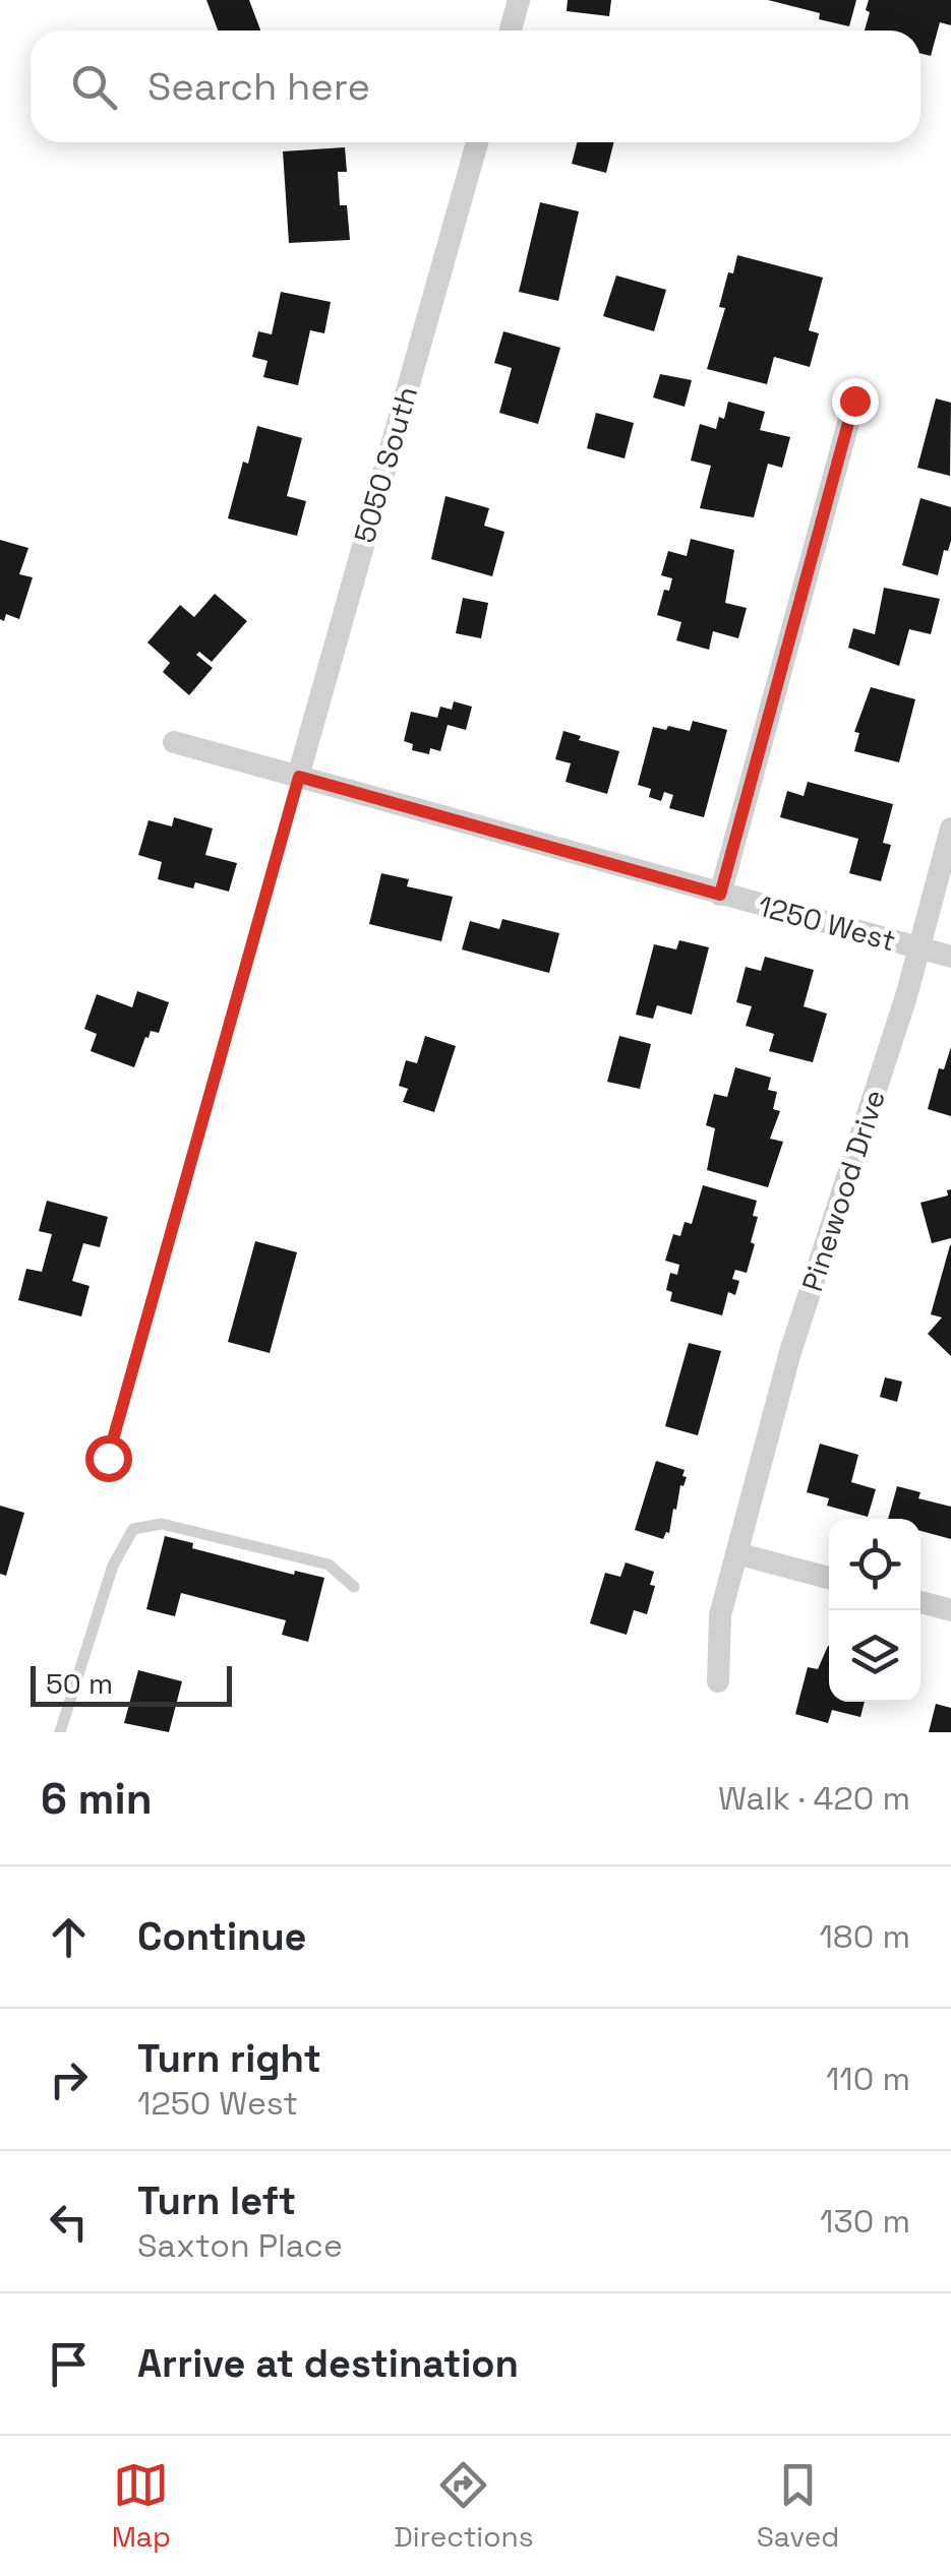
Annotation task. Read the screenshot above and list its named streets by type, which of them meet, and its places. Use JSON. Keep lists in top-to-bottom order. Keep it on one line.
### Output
{"streets":{"street":["5050 South","1250 West","Pinewood Drive"]},"crossings":[["5050 South","1250 West"],["1250 West","Pinewood Drive"]],"scale_bar":"50 m","page":{"search":"Search here","scale":"50 m","heading":["6 min","Walk · 420 m"],"list":[["Continue","180 m"],["Turn right","1250 West","110 m"],["Turn left","Saxton Place","130 m"],"Arrive at destination"],"nav":["Map","Directions","Saved"]}}
